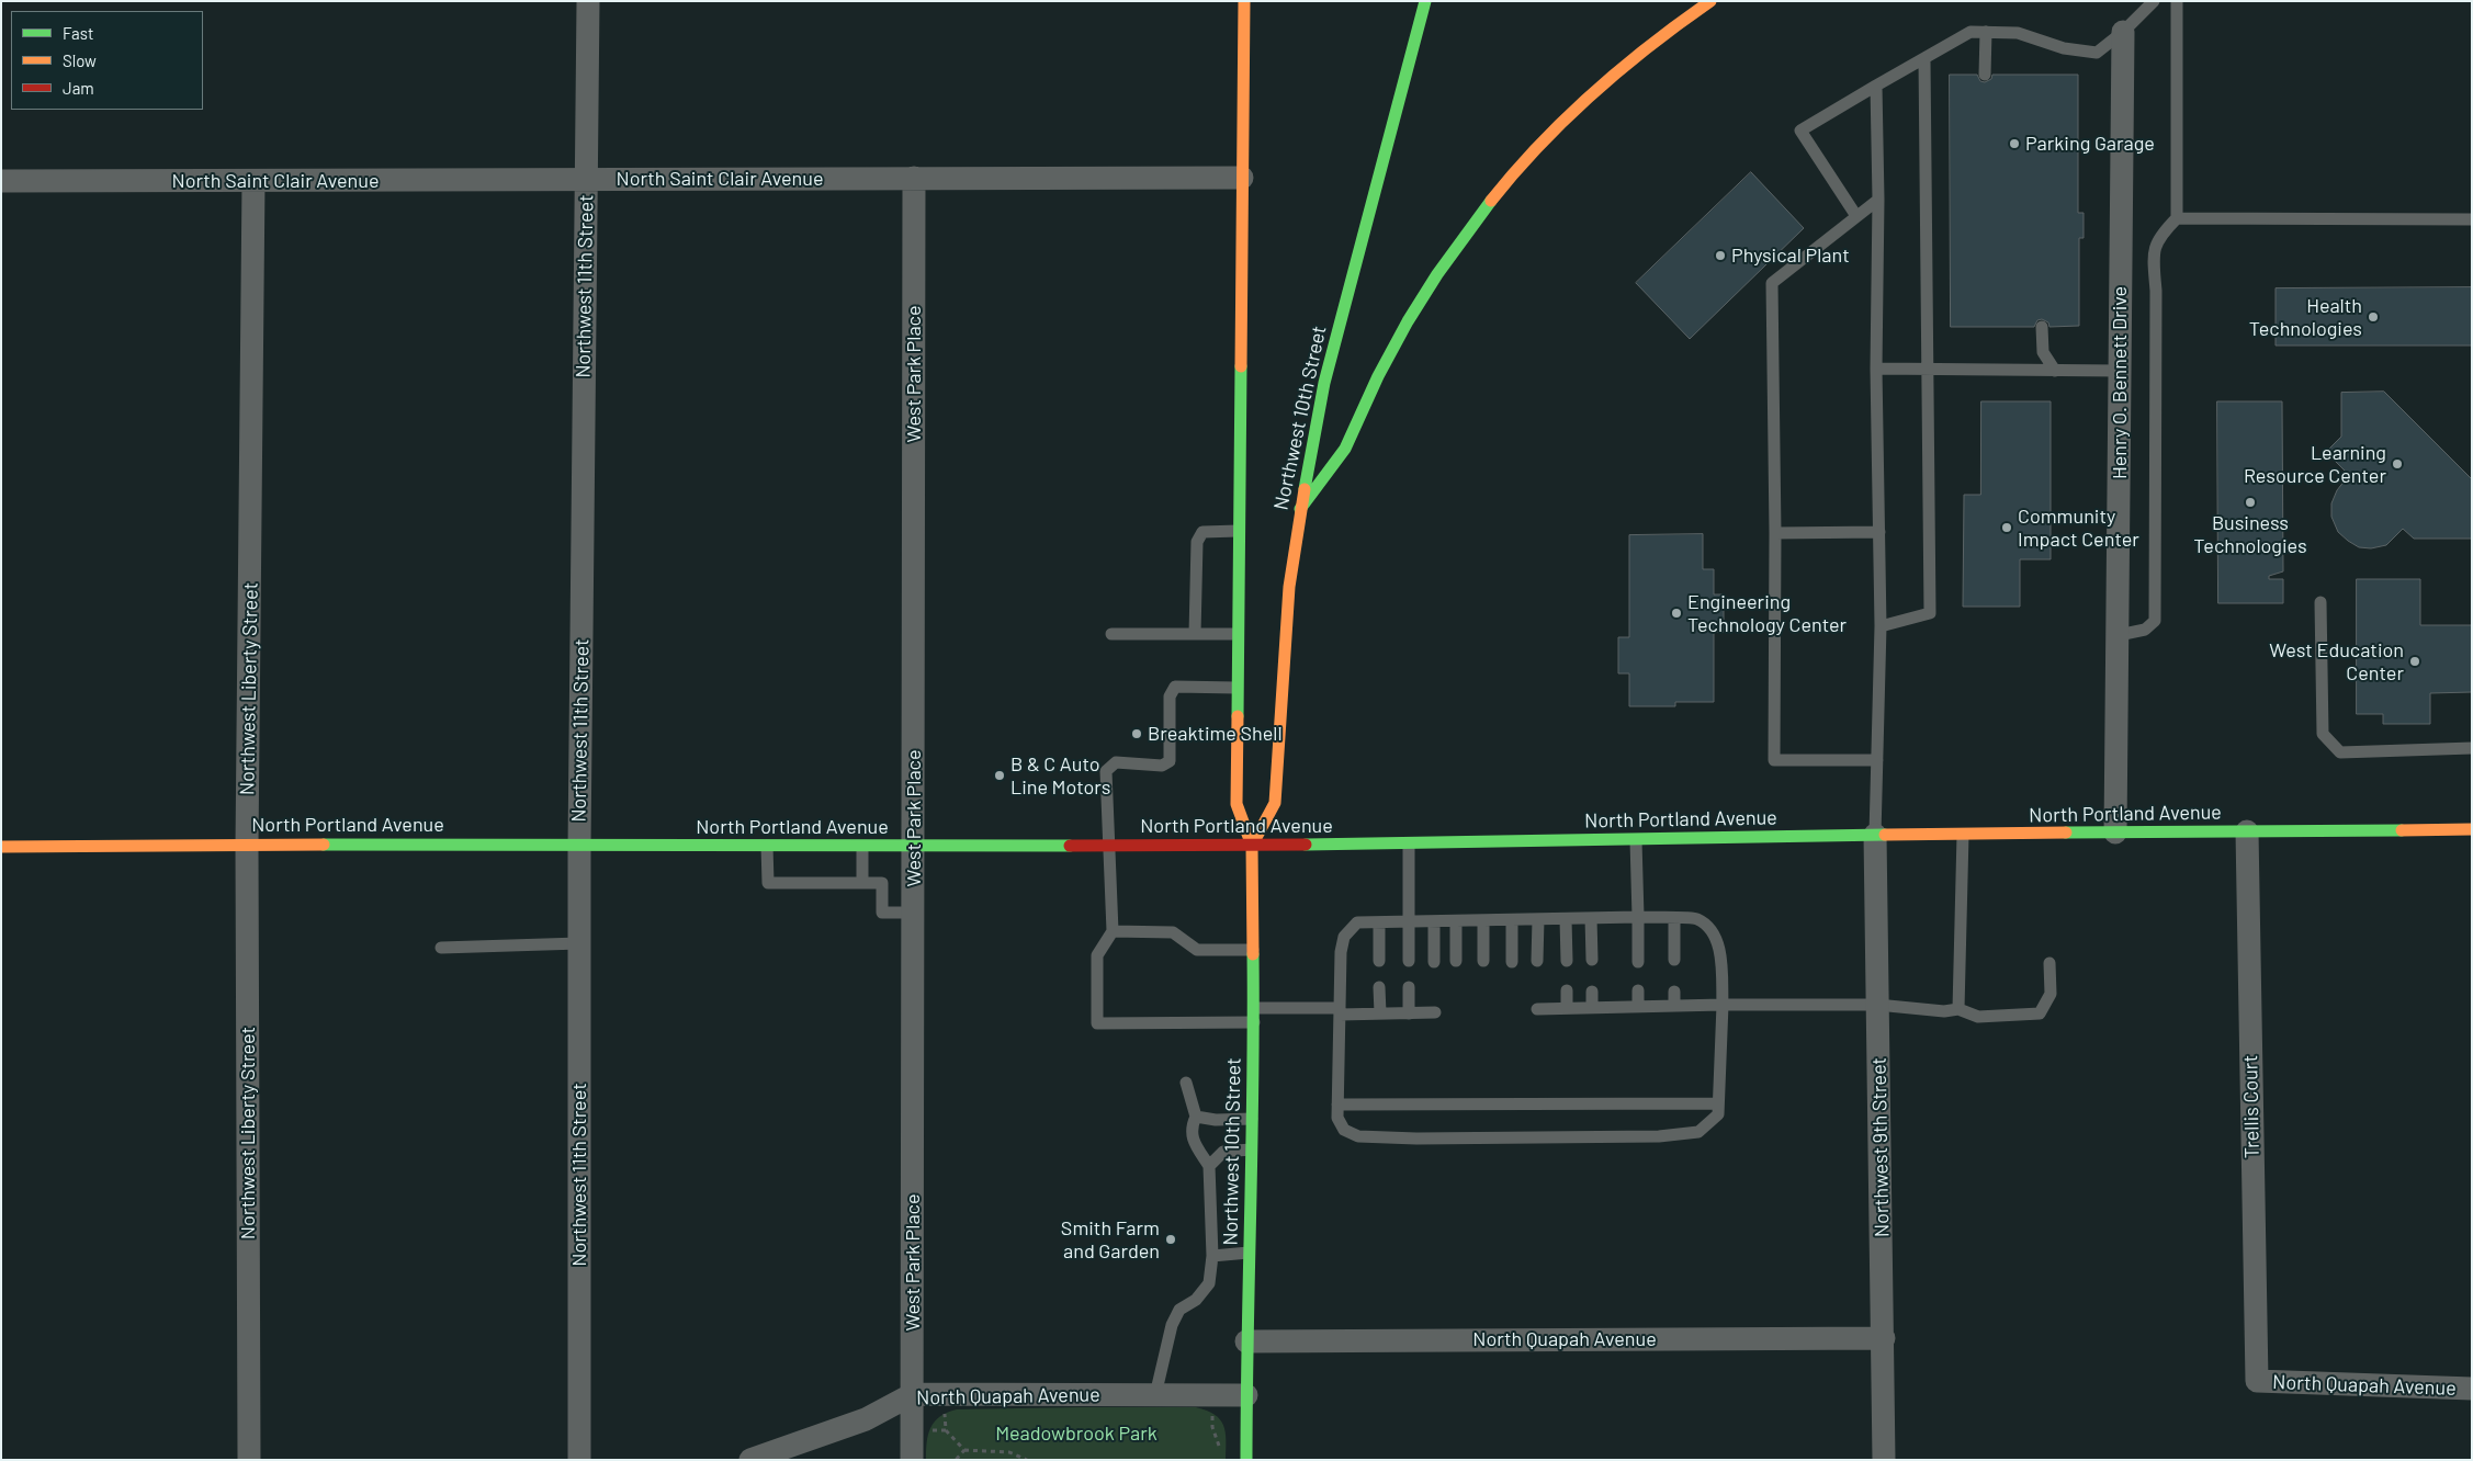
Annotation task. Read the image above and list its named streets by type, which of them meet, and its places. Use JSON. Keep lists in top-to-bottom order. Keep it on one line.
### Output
{"streets":{"main road":["Northwest 10th Street","North Portland Avenue"],"street":["North Saint Clair Avenue","Northwest 11th Street","West Park Place","Henry O. Bennett Drive","Northwest Liberty Street","Trellis Court","Northwest 9th Street","North Quapah Avenue"]},"crossings":[["North Saint Clair Avenue","Northwest 11th Street"],["North Saint Clair Avenue","West Park Place"],["North Saint Clair Avenue","Northwest 10th Street"],["North Saint Clair Avenue","Northwest Liberty Street"],["Northwest 11th Street","North Portland Avenue"],["West Park Place","North Portland Avenue"],["West Park Place","North Quapah Avenue"],["Henry O. Bennett Drive","North Portland Avenue"],["Northwest 10th Street","North Portland Avenue"],["Northwest 10th Street","North Quapah Avenue"],["Northwest Liberty Street","North Portland Avenue"],["North Portland Avenue","Trellis Court"],["North Portland Avenue","Northwest 9th Street"],["Trellis Court","North Quapah Avenue"],["Northwest 9th Street","North Quapah Avenue"]],"parks":["Meadowbrook Park"],"places":["Parking Garage","Physical Plant","Health Technologies","Learning Resource Center","Business Technologies","Community Impact Center","Engineering Technology Center","West Education Center","Breaktime Shell","B & C Auto Line Motors","Smith Farm and Garden"],"legend":["Fast","Slow","Jam"]}
